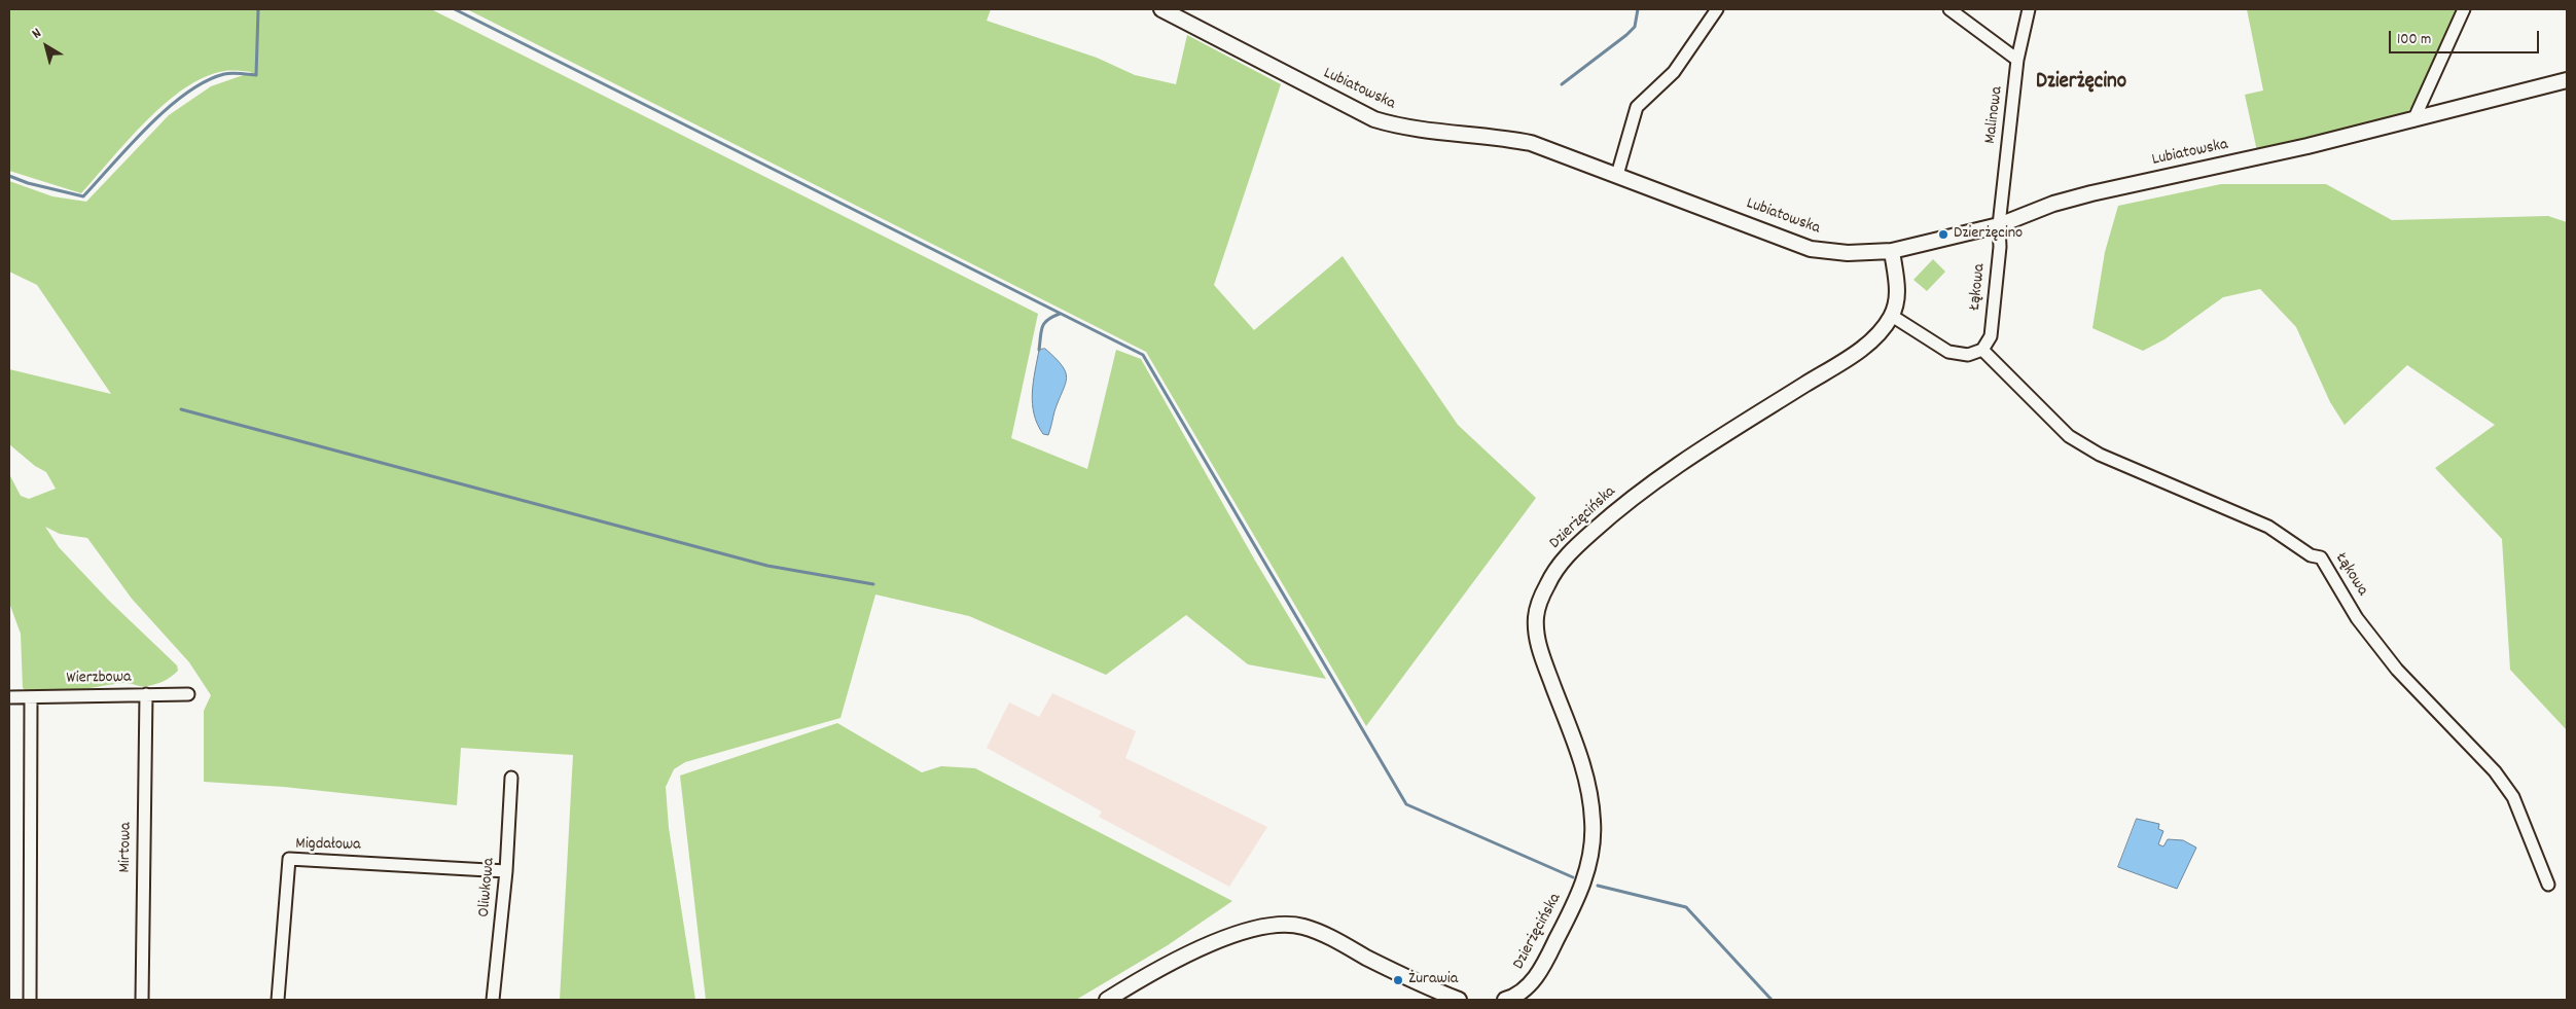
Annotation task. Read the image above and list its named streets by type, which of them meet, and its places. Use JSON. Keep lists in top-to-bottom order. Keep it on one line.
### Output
{"streets":{"street":["Lubiatowska","Malinowa","Łąkowa","Dzierżęcińska","Wierzbowa","Migdałowa","Mirtowa","Oliwkowa"]},"crossings":[["Lubiatowska","Malinowa"],["Lubiatowska","Łąkowa"],["Lubiatowska","Dzierżęcińska"],["Malinowa","Łąkowa"],["Wierzbowa","Mirtowa"],["Migdałowa","Oliwkowa"]],"districts":["Dzierżęcino"],"places":["Dzierżęcino","Żurawia"],"scale_bar":"100 m","north":"top left"}
